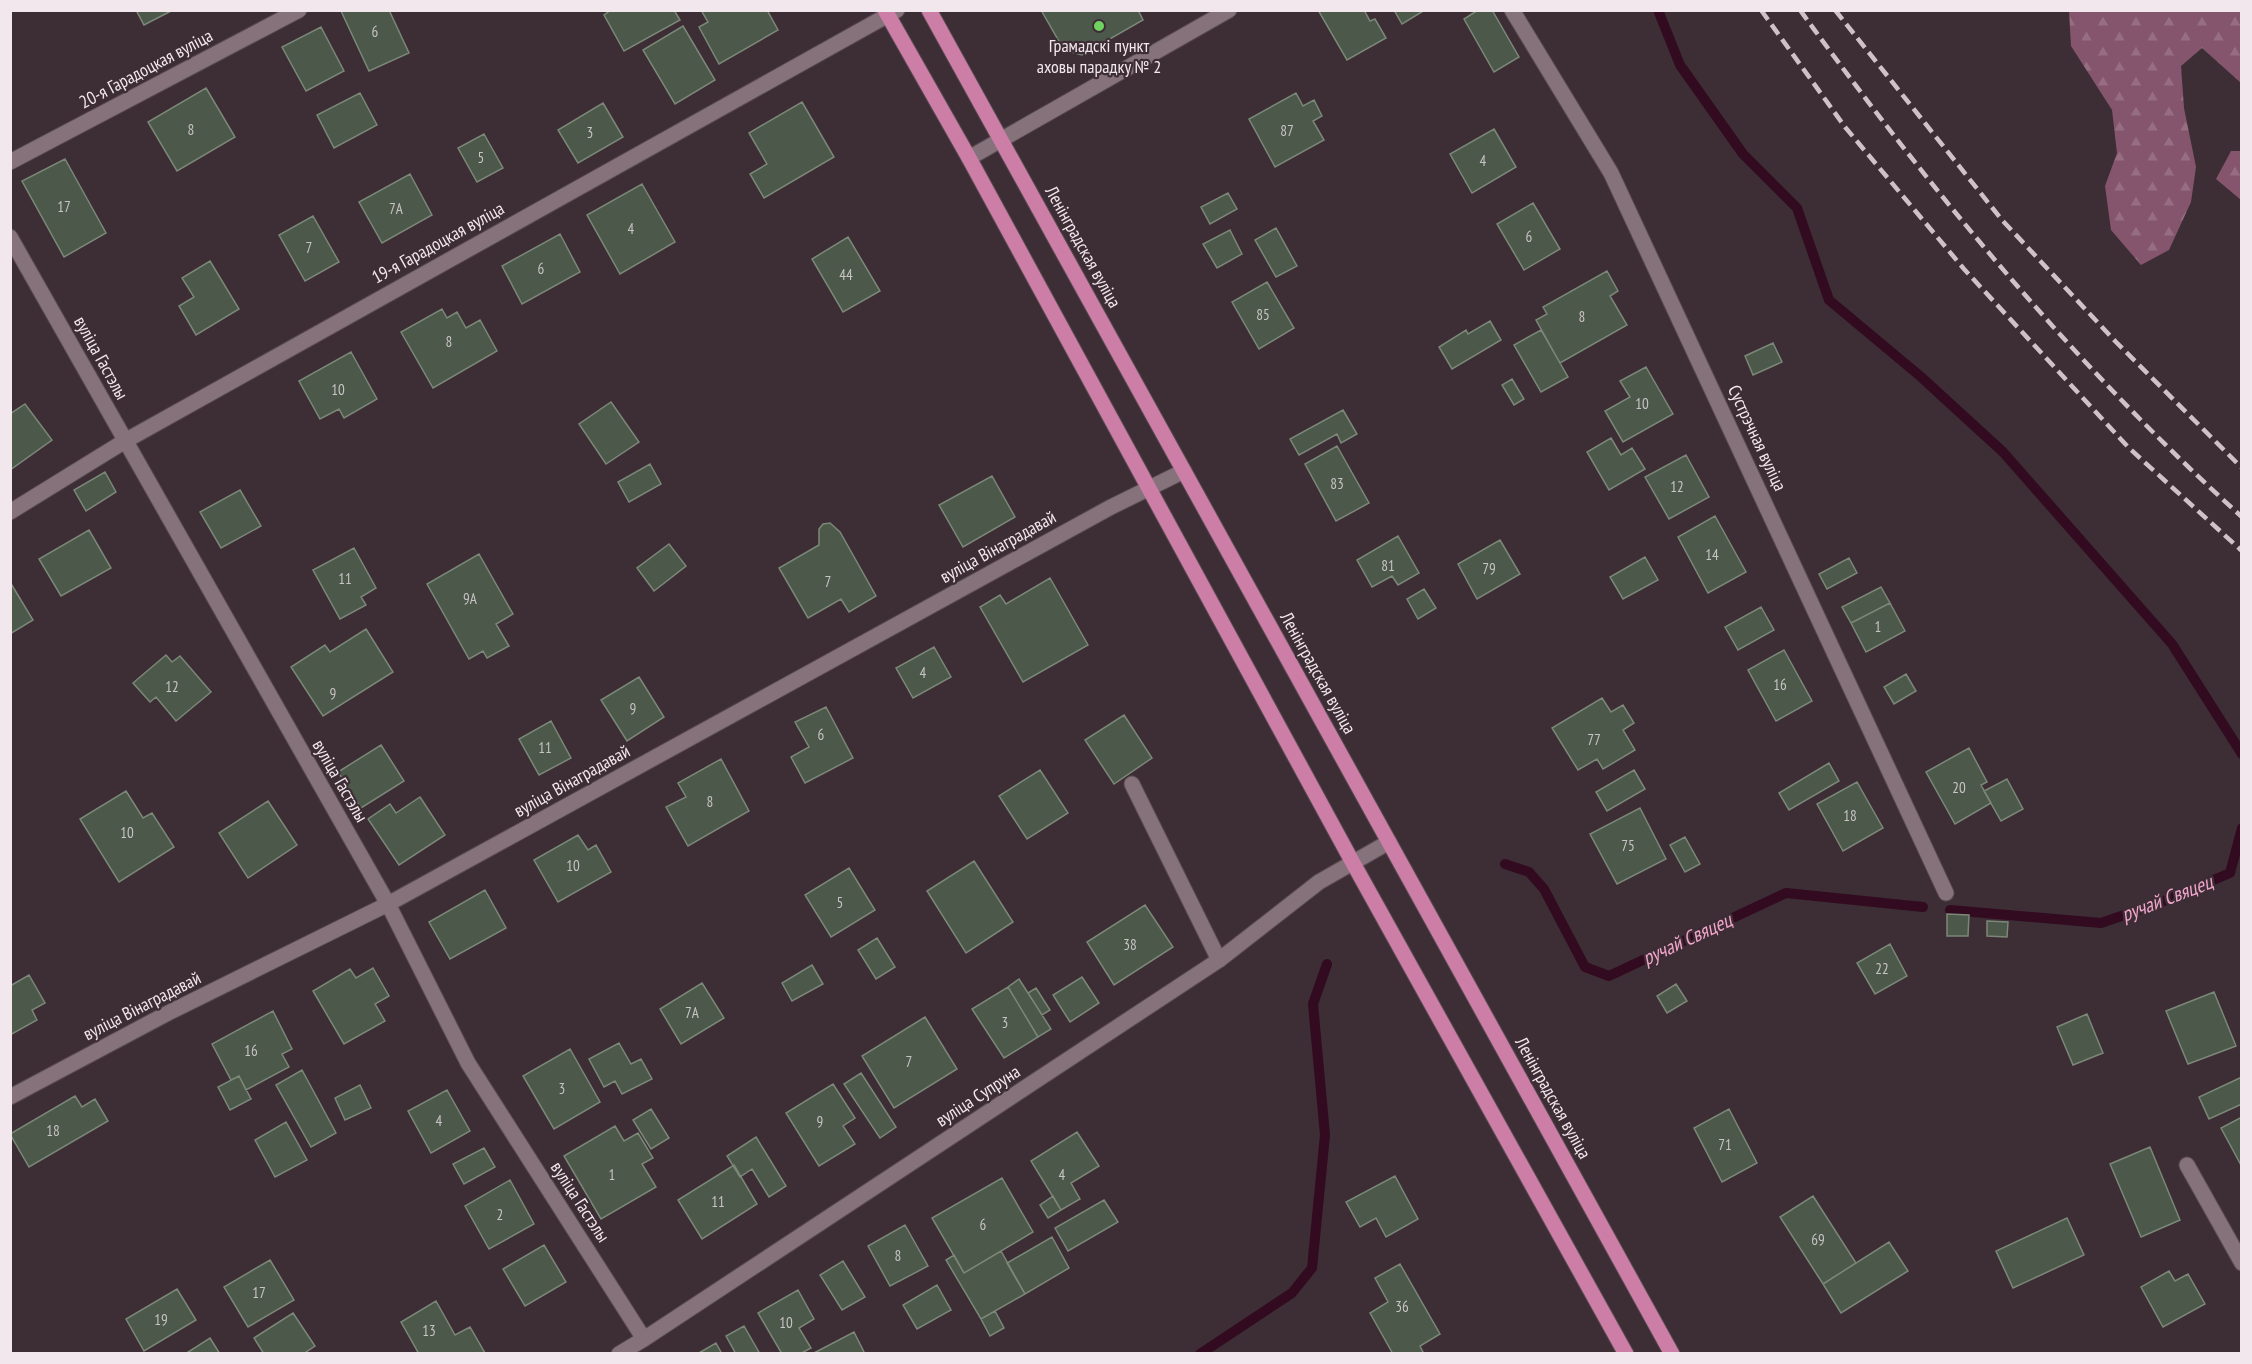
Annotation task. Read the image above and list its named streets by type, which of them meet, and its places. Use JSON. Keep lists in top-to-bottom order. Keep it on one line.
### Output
{"streets":{"main road":["Ленінградская вуліца"],"street":["20-я Гарадоцкая вуліца","19-я Гарадоцкая вуліца","вуліца Гастэлы","Сустрэчная вуліца","вуліца Вінаградавай","вуліца Супруна"]},"crossings":[["19-я Гарадоцкая вуліца","вуліца Гастэлы"],["Ленінградская вуліца","вуліца Вінаградавай"],["Ленінградская вуліца","вуліца Супруна"],["вуліца Гастэлы","вуліца Вінаградавай"],["вуліца Гастэлы","вуліца Супруна"]],"water":["ручай Свяцец"],"places":["Грамадскі пункт аховы парадку № 2"],"house_numbers":["6","8","87","3","5","4","17","7А","4","6","7","6","44","85","8","8","10","10","83","12","14","81","79","11","7","9А","1","4","16","12","9","9","6","77","11","20","8","18","10","75","10","5","38","22","7А","3","16","7","3","4","9","18","71","1","4","11","2","6","69","8","17","36","19","10","13"]}
